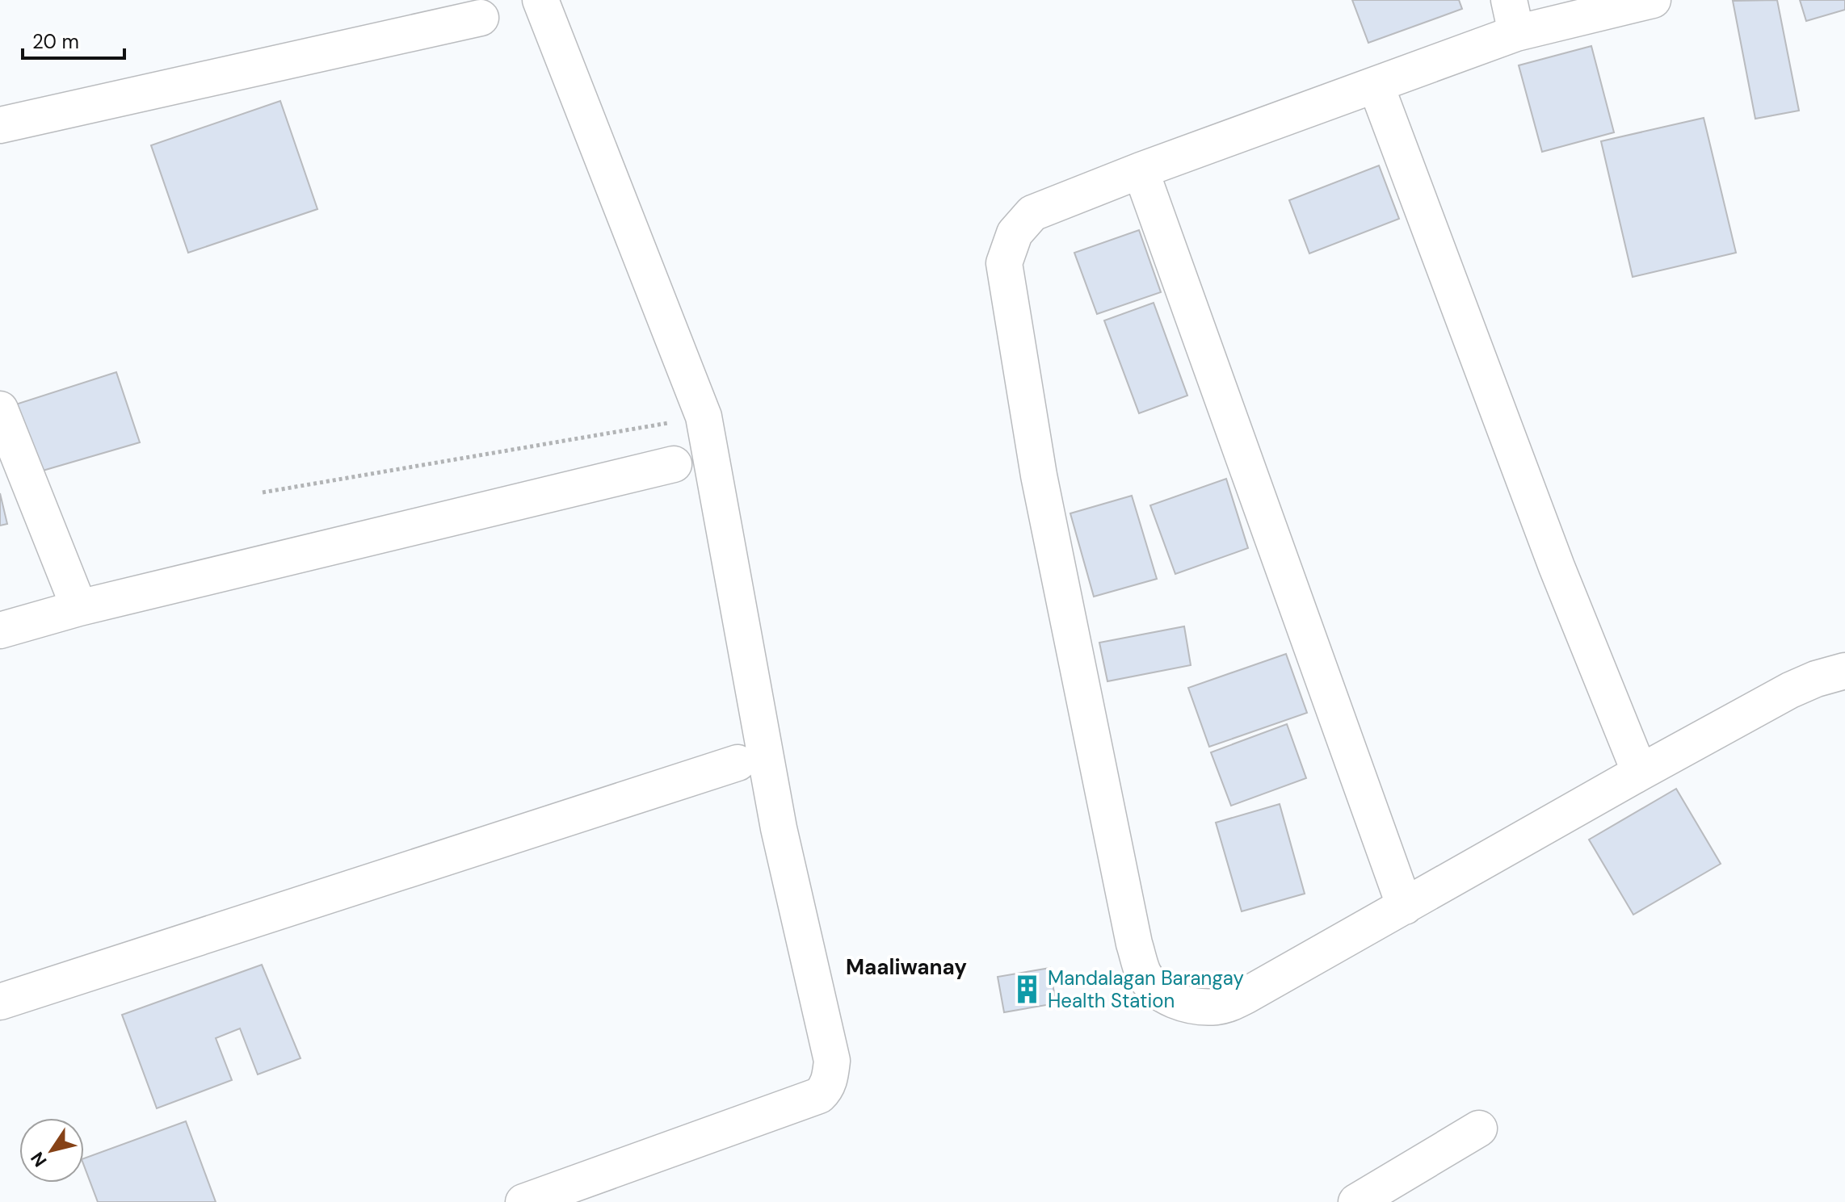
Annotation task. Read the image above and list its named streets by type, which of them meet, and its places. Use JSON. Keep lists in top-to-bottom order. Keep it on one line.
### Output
{"districts":["Maaliwanay"],"places":{"building":["Mandalagan Barangay Health Station"]},"scale_bar":"20 m","north":"bottom left"}
